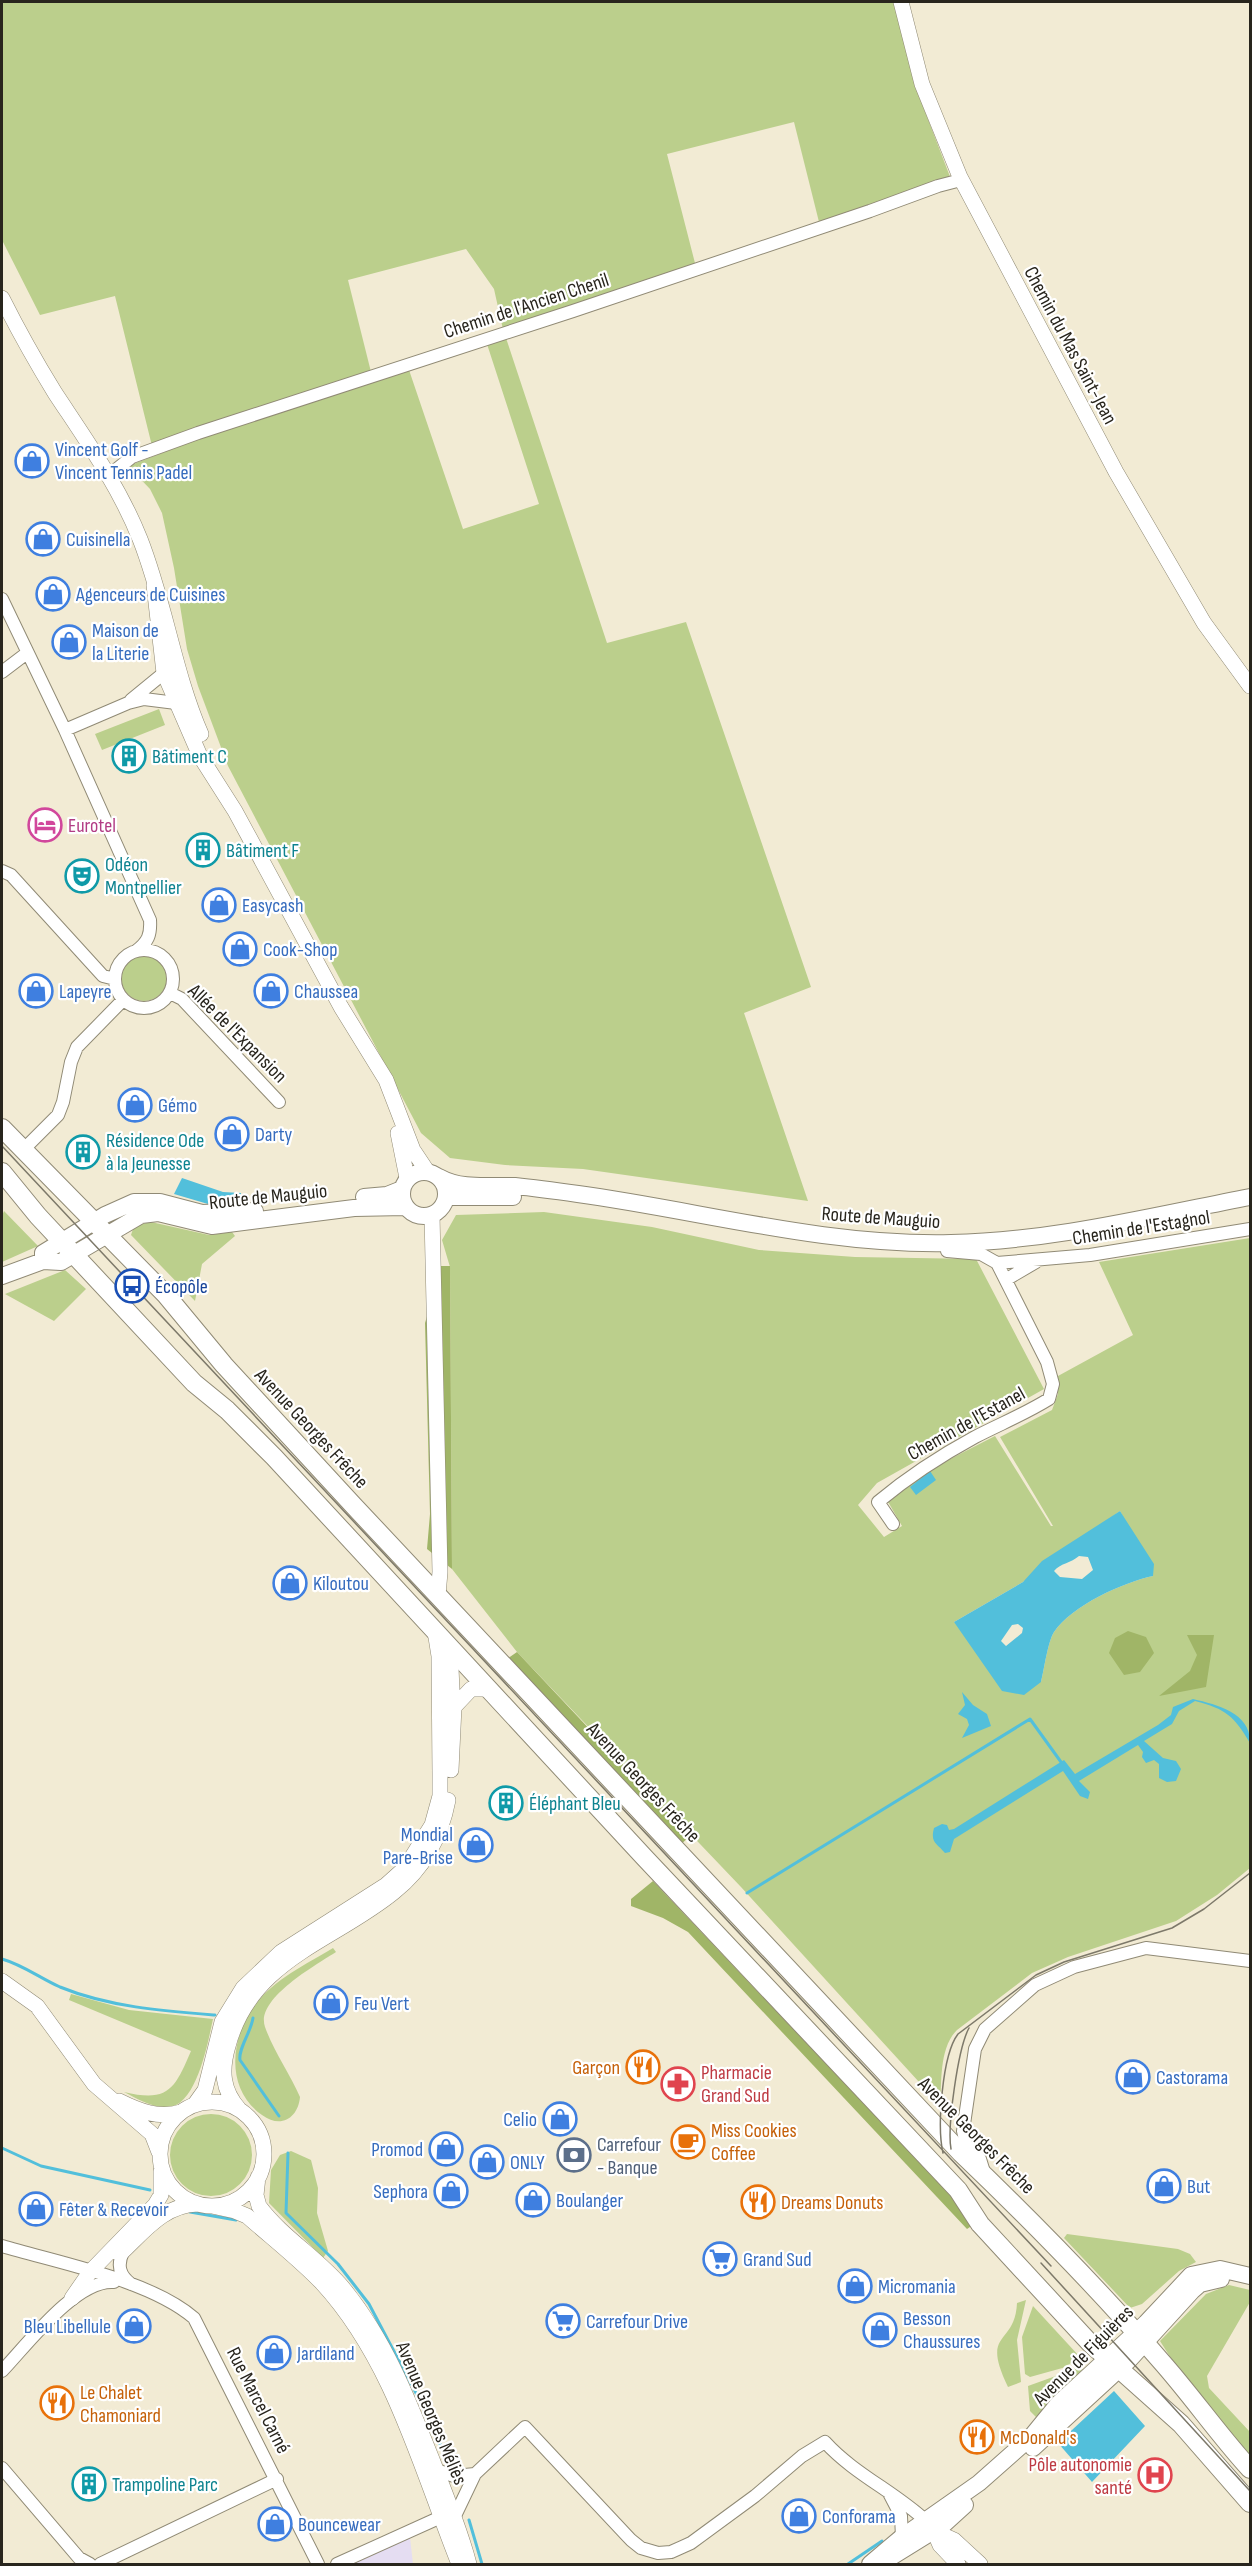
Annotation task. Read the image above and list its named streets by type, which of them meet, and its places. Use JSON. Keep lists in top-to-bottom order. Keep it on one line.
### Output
{"streets":{"main road":["Route de Mauguio","Avenue Georges Frêche","Avenue de Figuières"],"street":["Chemin de l'Ancien Chenil","Chemin du Mas Saint-Jean","Allée de l'Expansion","Chemin de l'Estagnol","Chemin de l'Estanel","Rue Marcel Carné","Avenue Georges Méliès"]},"crossings":[["Chemin de l'Ancien Chenil","Chemin du Mas Saint-Jean"],["Route de Mauguio","Chemin de l'Estagnol"],["Route de Mauguio","Avenue Georges Frêche"],["Chemin de l'Estagnol","Chemin de l'Estanel"],["Avenue Georges Frêche","Avenue de Figuières"]],"places":{"shop":["Vincent Golf - Vincent Tennis Padel","Cuisinella","Agenceurs de Cuisines","Maison de la Literie","Easycash","Cook-Shop","Lapeyre","Chaussea","Gémo","Darty","Kiloutou","Mondial Pare-Brise","Feu Vert","Castorama","Celio","Promod","ONLY","But","Sephora","Boulanger","Fêter & Recevoir","Micromania","Bleu Libellule","Besson Chaussures","Jardiland","Conforama","Bouncewear"],"building":["Bâtiment C","Bâtiment F","Résidence Ode à la Jeunesse","Éléphant Bleu","Trampoline Parc"],"hotel":["Eurotel"],"theatre":["Odéon Montpellier"],"bus stop":["Écopôle"],"restaurant":["Garçon","Dreams Donuts","Le Chalet Chamoniard","McDonald's"],"pharmacy":["Pharmacie Grand Sud"],"cafe":["Miss Cookies Coffee"],"bank":["Carrefour - Banque"],"supermarket":["Grand Sud","Carrefour Drive"],"hospital":["Pôle autonomie santé"]}}
